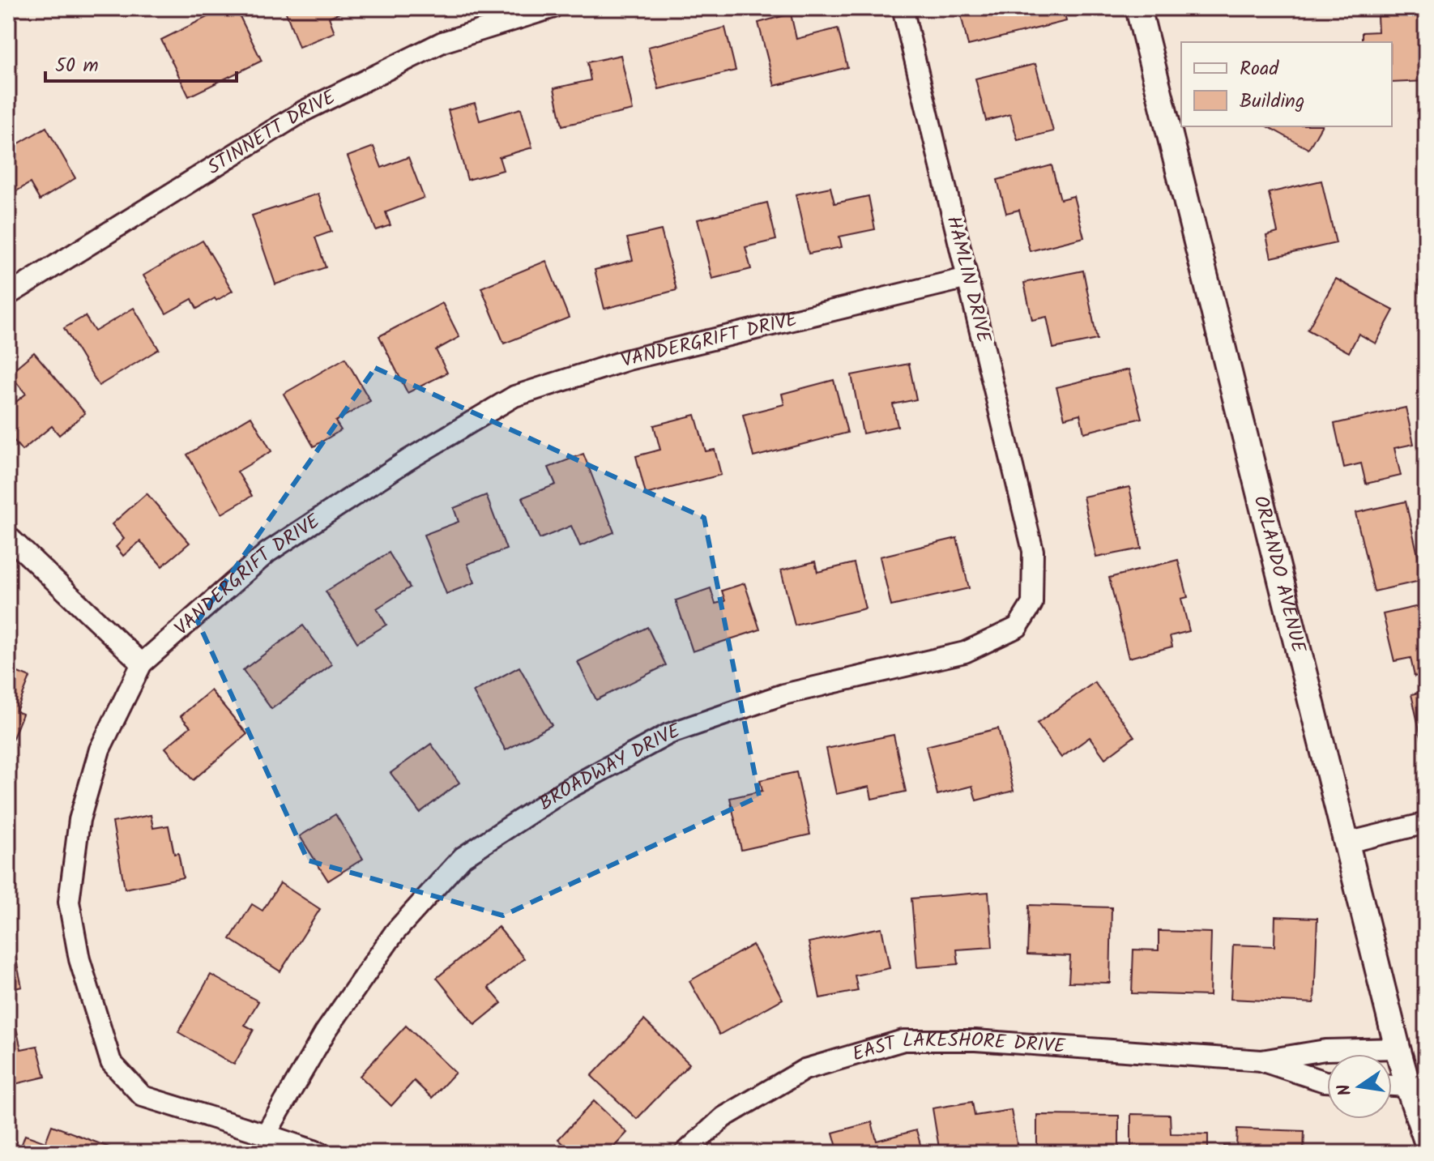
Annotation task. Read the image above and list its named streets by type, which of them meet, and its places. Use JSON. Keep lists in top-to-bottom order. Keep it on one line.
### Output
{"streets":{"street":["STINNETT DRIVE","HAMLIN DRIVE","VANDERGRIFT DRIVE","ORLANDO AVENUE","BROADWAY DRIVE","EAST LAKESHORE DRIVE"]},"crossings":[["HAMLIN DRIVE","VANDERGRIFT DRIVE"],["HAMLIN DRIVE","BROADWAY DRIVE"],["VANDERGRIFT DRIVE","BROADWAY DRIVE"],["ORLANDO AVENUE","EAST LAKESHORE DRIVE"]],"legend":["Road","Building"],"scale_bar":"50 m","north":"left"}
